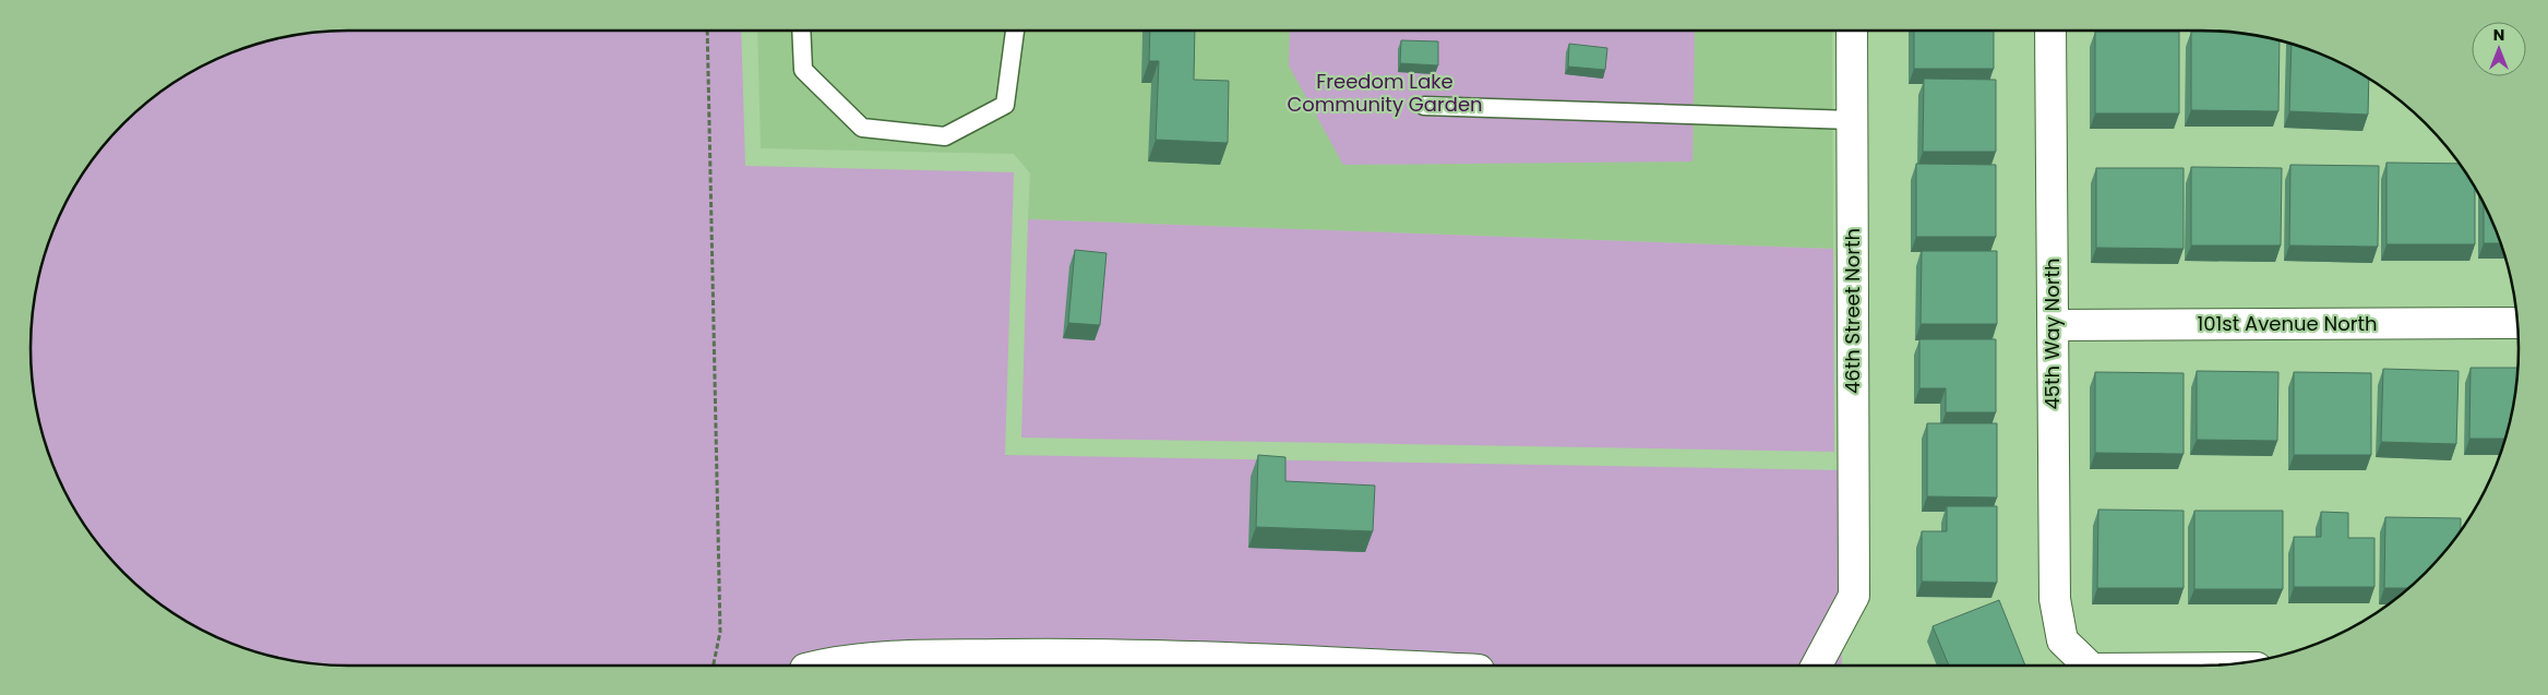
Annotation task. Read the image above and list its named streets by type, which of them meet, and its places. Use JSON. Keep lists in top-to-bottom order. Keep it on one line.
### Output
{"streets":{"street":["46th Street North","101st Avenue North","45th Way North"]},"crossings":[["101st Avenue North","45th Way North"]],"parks":["Freedom Lake Community Garden"],"north":"top"}
